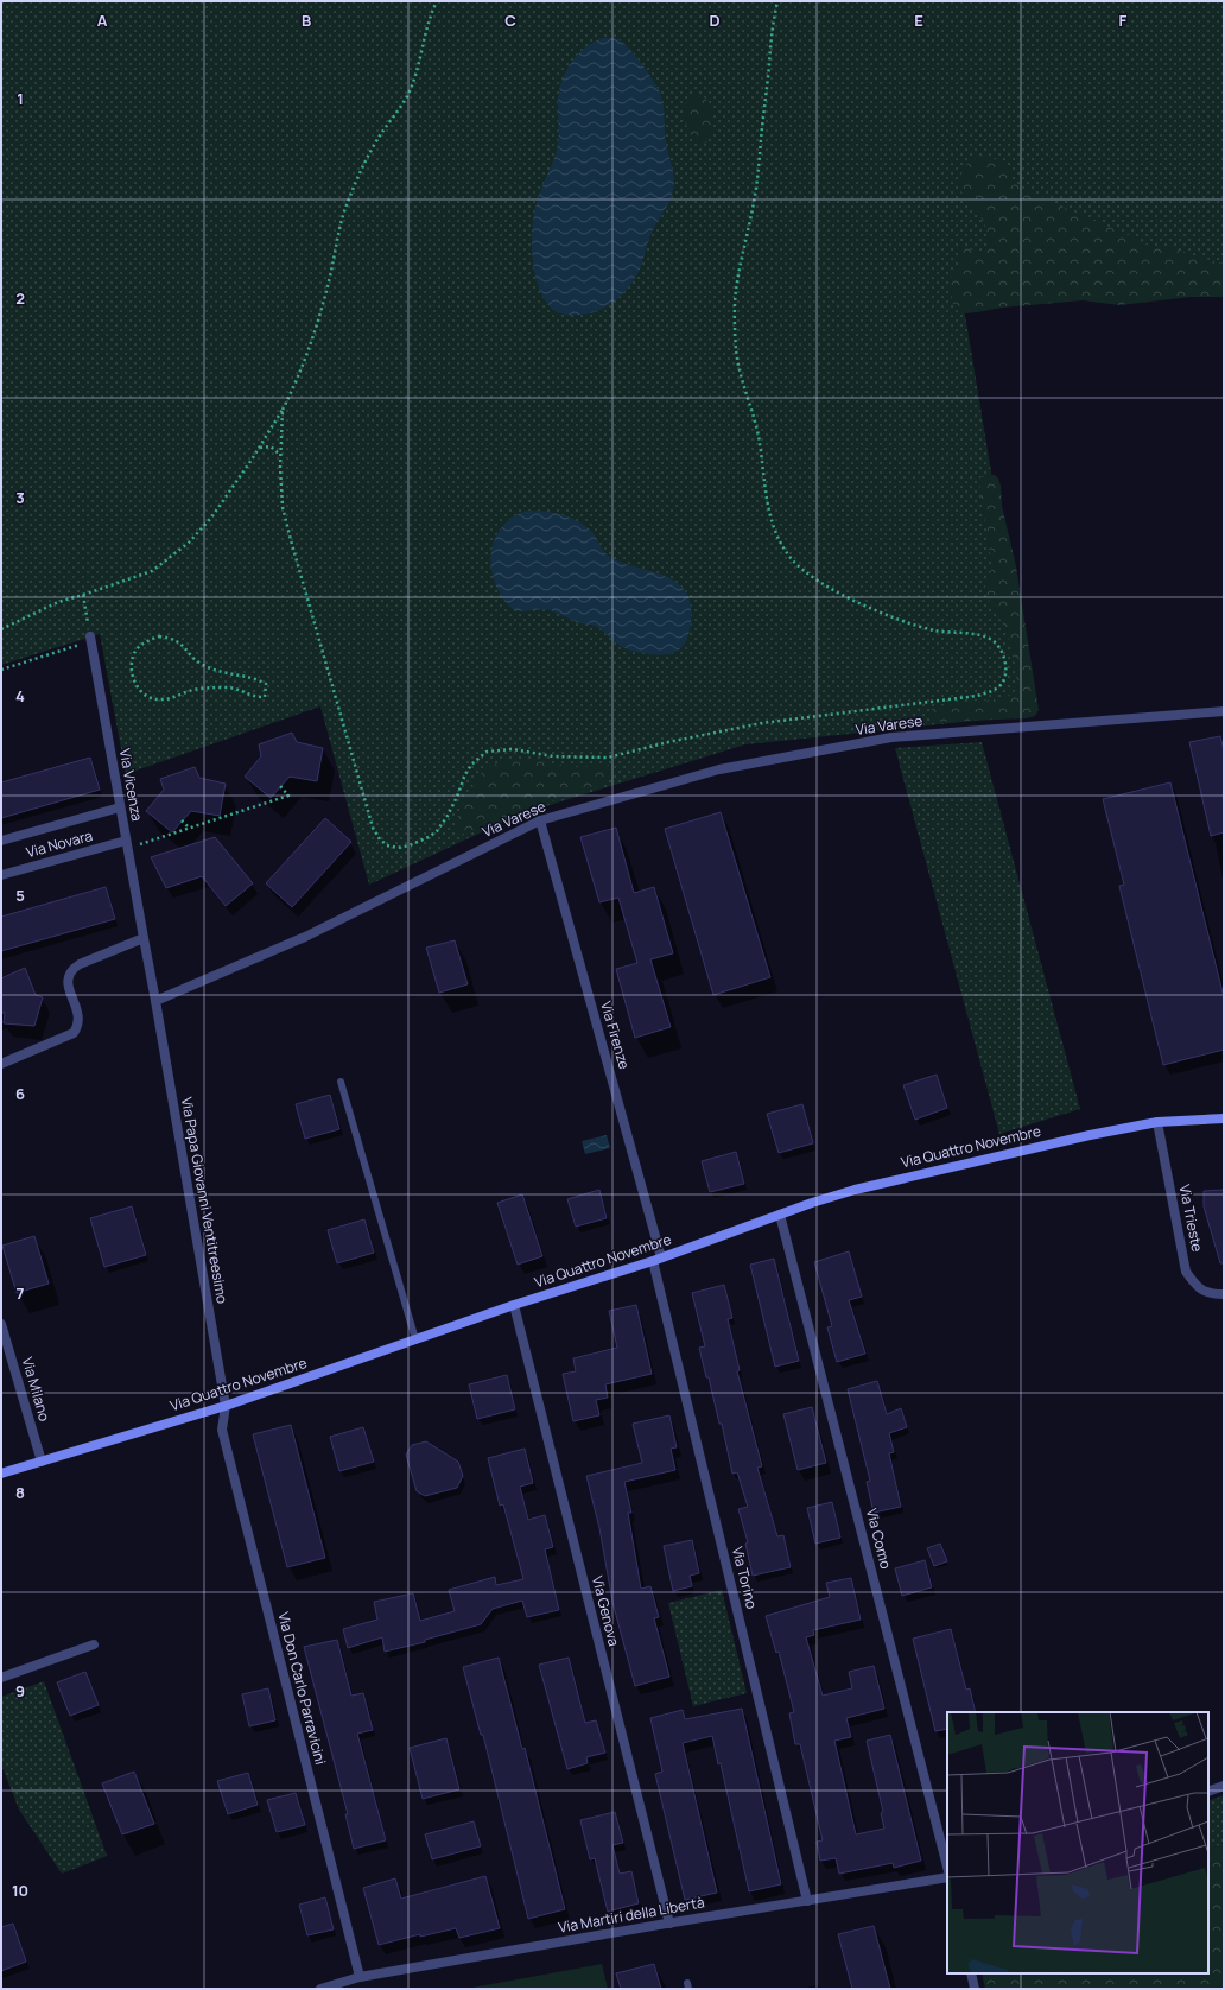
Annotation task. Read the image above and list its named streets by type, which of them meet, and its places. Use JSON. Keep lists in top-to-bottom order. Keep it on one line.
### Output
{"streets":{"street":["Via Varese","Via Vicenza","Via Novara","Via Firenze","Via Quattro Novembre","Via Papa Giovanni Ventitreesimo","Via Trieste","Via Milano","Via Como","Via Torino","Via Genova","Via Don Carlo Parravicini","Via Martiri della Libertà"]},"crossings":[["Via Varese","Via Firenze"],["Via Varese","Via Papa Giovanni Ventitreesimo"],["Via Vicenza","Via Novara"],["Via Firenze","Via Quattro Novembre"],["Via Firenze","Via Torino"],["Via Quattro Novembre","Via Papa Giovanni Ventitreesimo"],["Via Quattro Novembre","Via Trieste"],["Via Quattro Novembre","Via Milano"],["Via Quattro Novembre","Via Como"],["Via Quattro Novembre","Via Torino"],["Via Quattro Novembre","Via Genova"],["Via Quattro Novembre","Via Don Carlo Parravicini"],["Via Papa Giovanni Ventitreesimo","Via Don Carlo Parravicini"],["Via Torino","Via Martiri della Libertà"],["Via Genova","Via Martiri della Libertà"],["Via Don Carlo Parravicini","Via Martiri della Libertà"]],"grid":{"columns":["A","B","C","D","E","F"],"rows":["1","2","3","4","5","6","7","8","9","10"]}}
